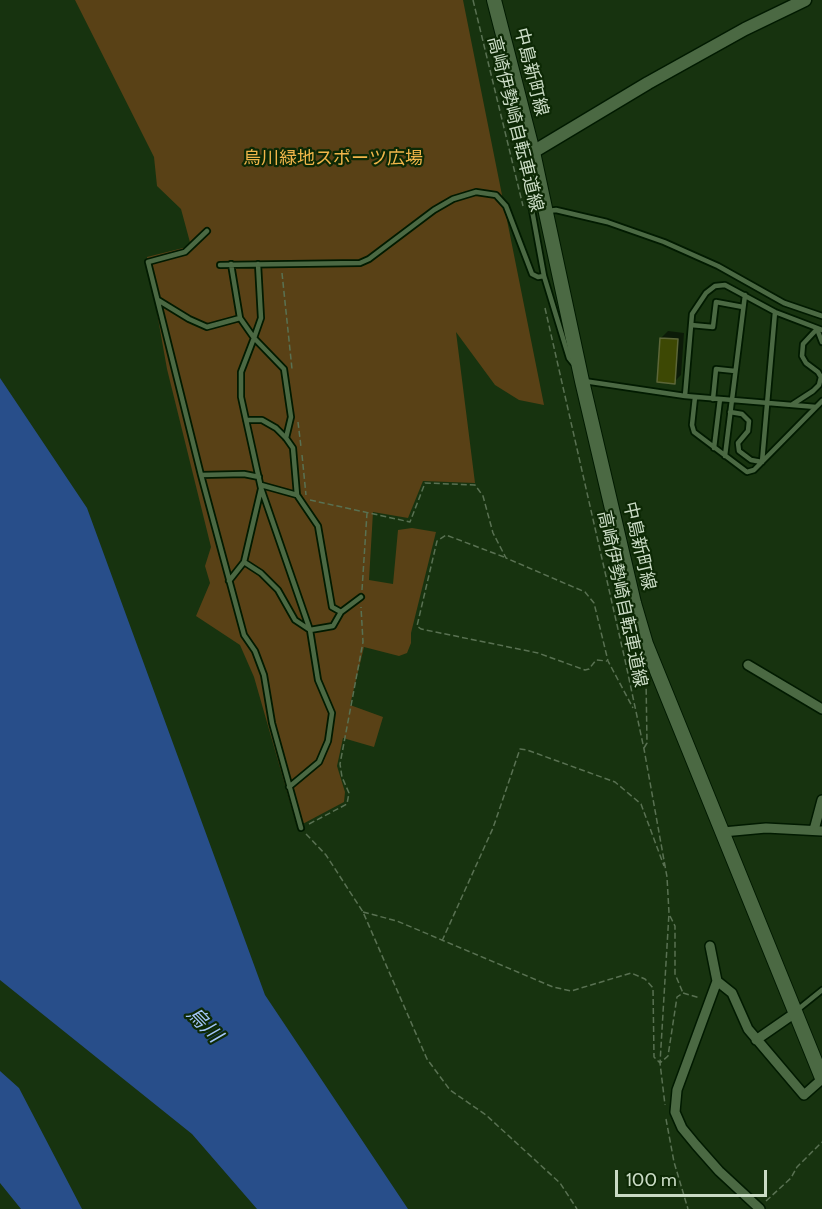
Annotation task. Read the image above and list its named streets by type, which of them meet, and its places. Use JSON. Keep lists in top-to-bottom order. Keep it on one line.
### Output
{"streets":{"main road":["中島新町線"],"path":["高崎伊勢崎自転車道線"]},"water":["烏川"],"parks":["烏川緑地スポーツ広場"],"scale_bar":"100 m"}
